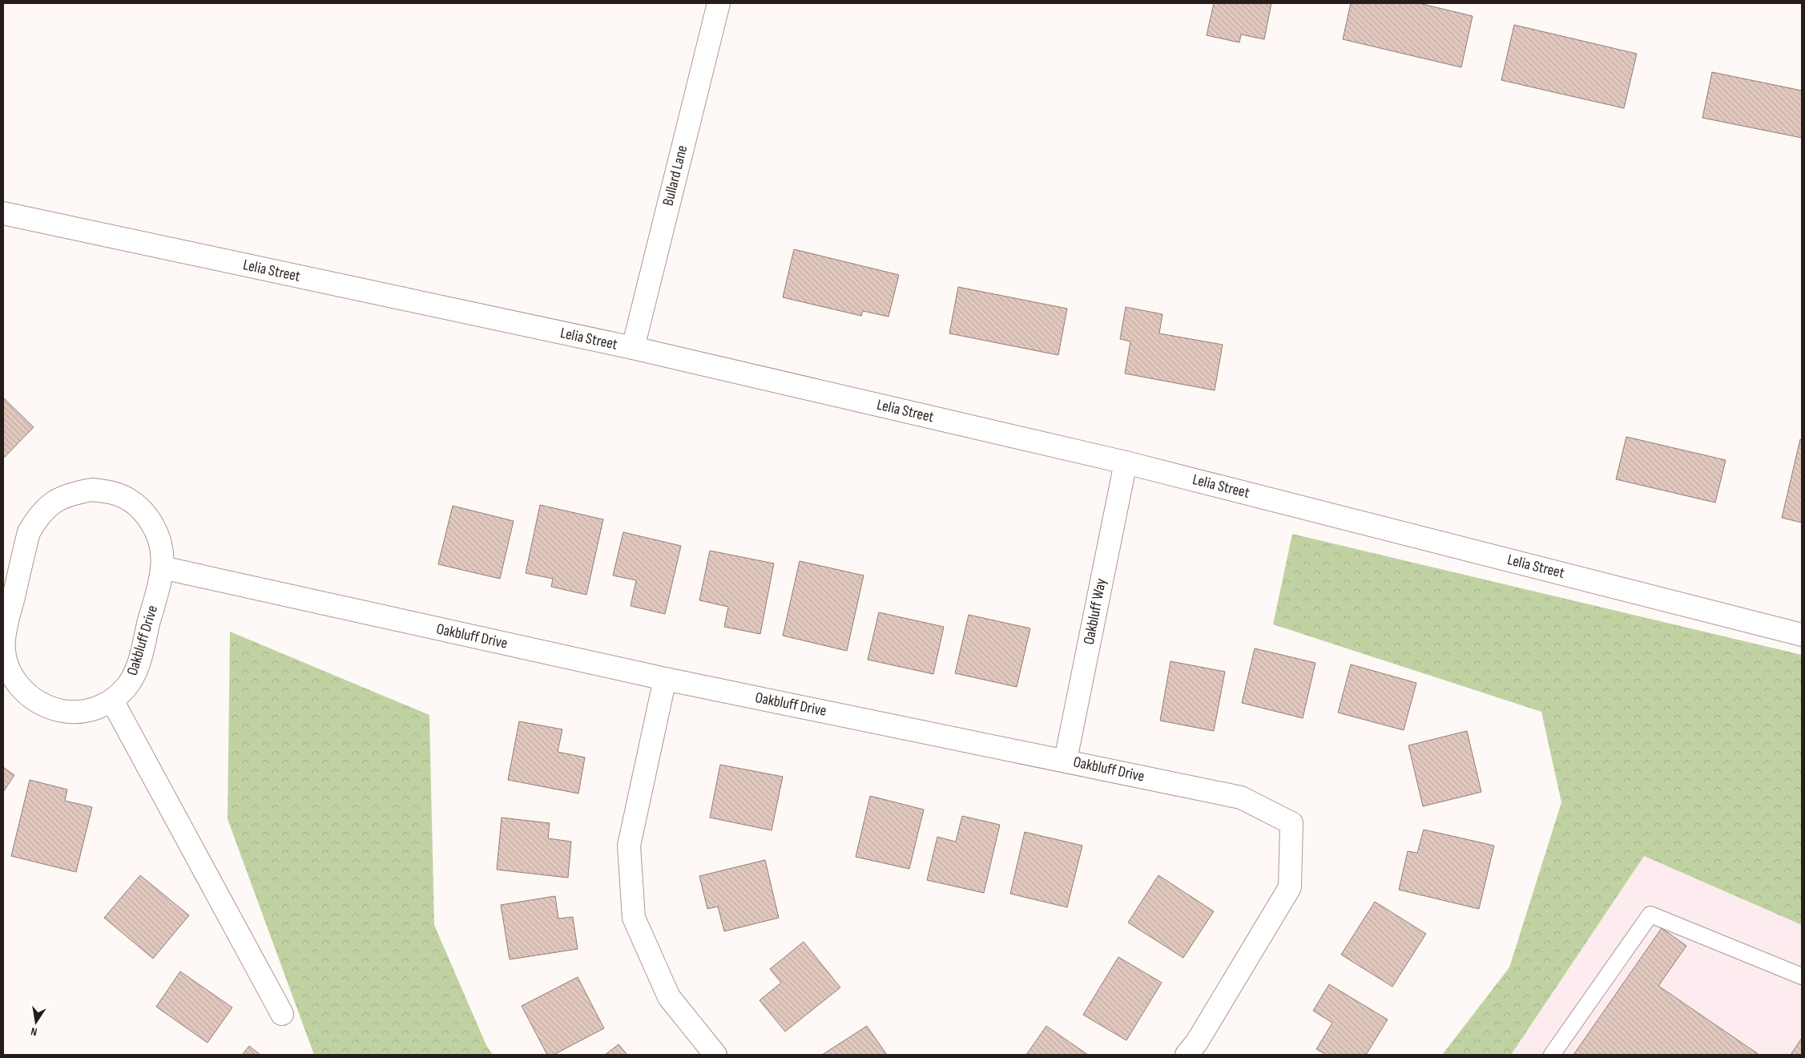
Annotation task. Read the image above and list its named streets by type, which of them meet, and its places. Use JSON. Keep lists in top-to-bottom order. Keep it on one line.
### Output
{"streets":{"street":["Bullard Lane","Lelia Street","Oakbluff Way","Oakbluff Drive"]},"crossings":[["Bullard Lane","Lelia Street"],["Lelia Street","Oakbluff Way"],["Oakbluff Way","Oakbluff Drive"]],"north":"bottom"}
